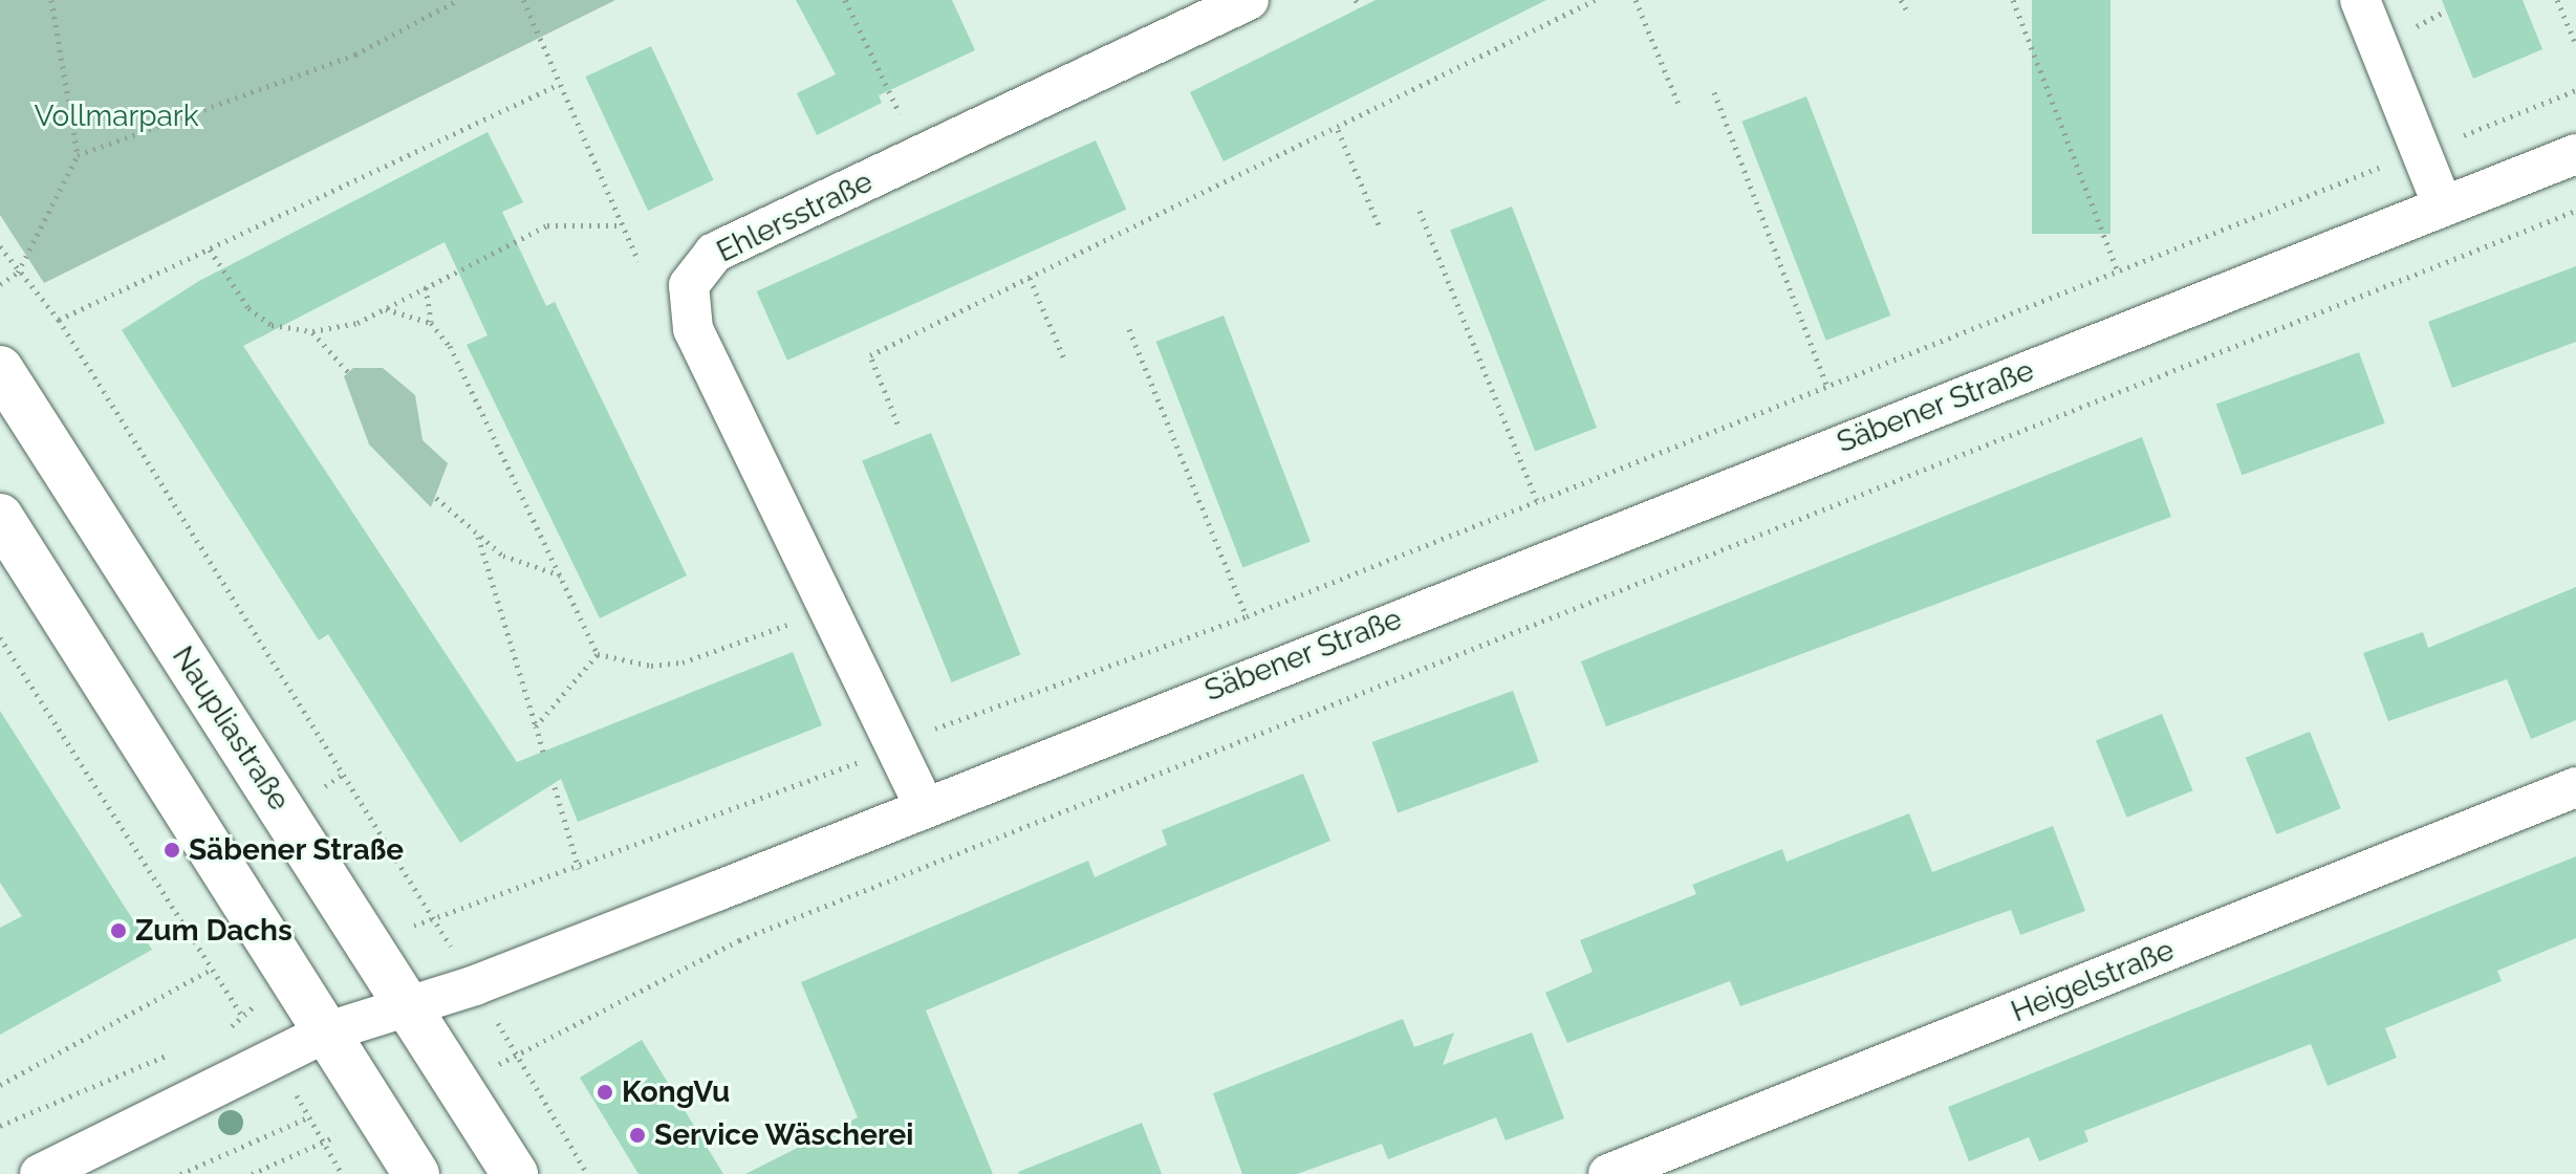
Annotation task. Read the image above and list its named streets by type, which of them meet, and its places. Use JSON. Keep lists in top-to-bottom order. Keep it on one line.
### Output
{"streets":{"street":["Ehlersstraße","Säbener Straße","Naupliastraße","Heigelstraße"]},"crossings":[["Ehlersstraße","Säbener Straße"],["Säbener Straße","Naupliastraße"]],"parks":["Vollmarpark"],"places":["Säbener Straße","Zum Dachs","KongVu","Service Wäscherei"]}
